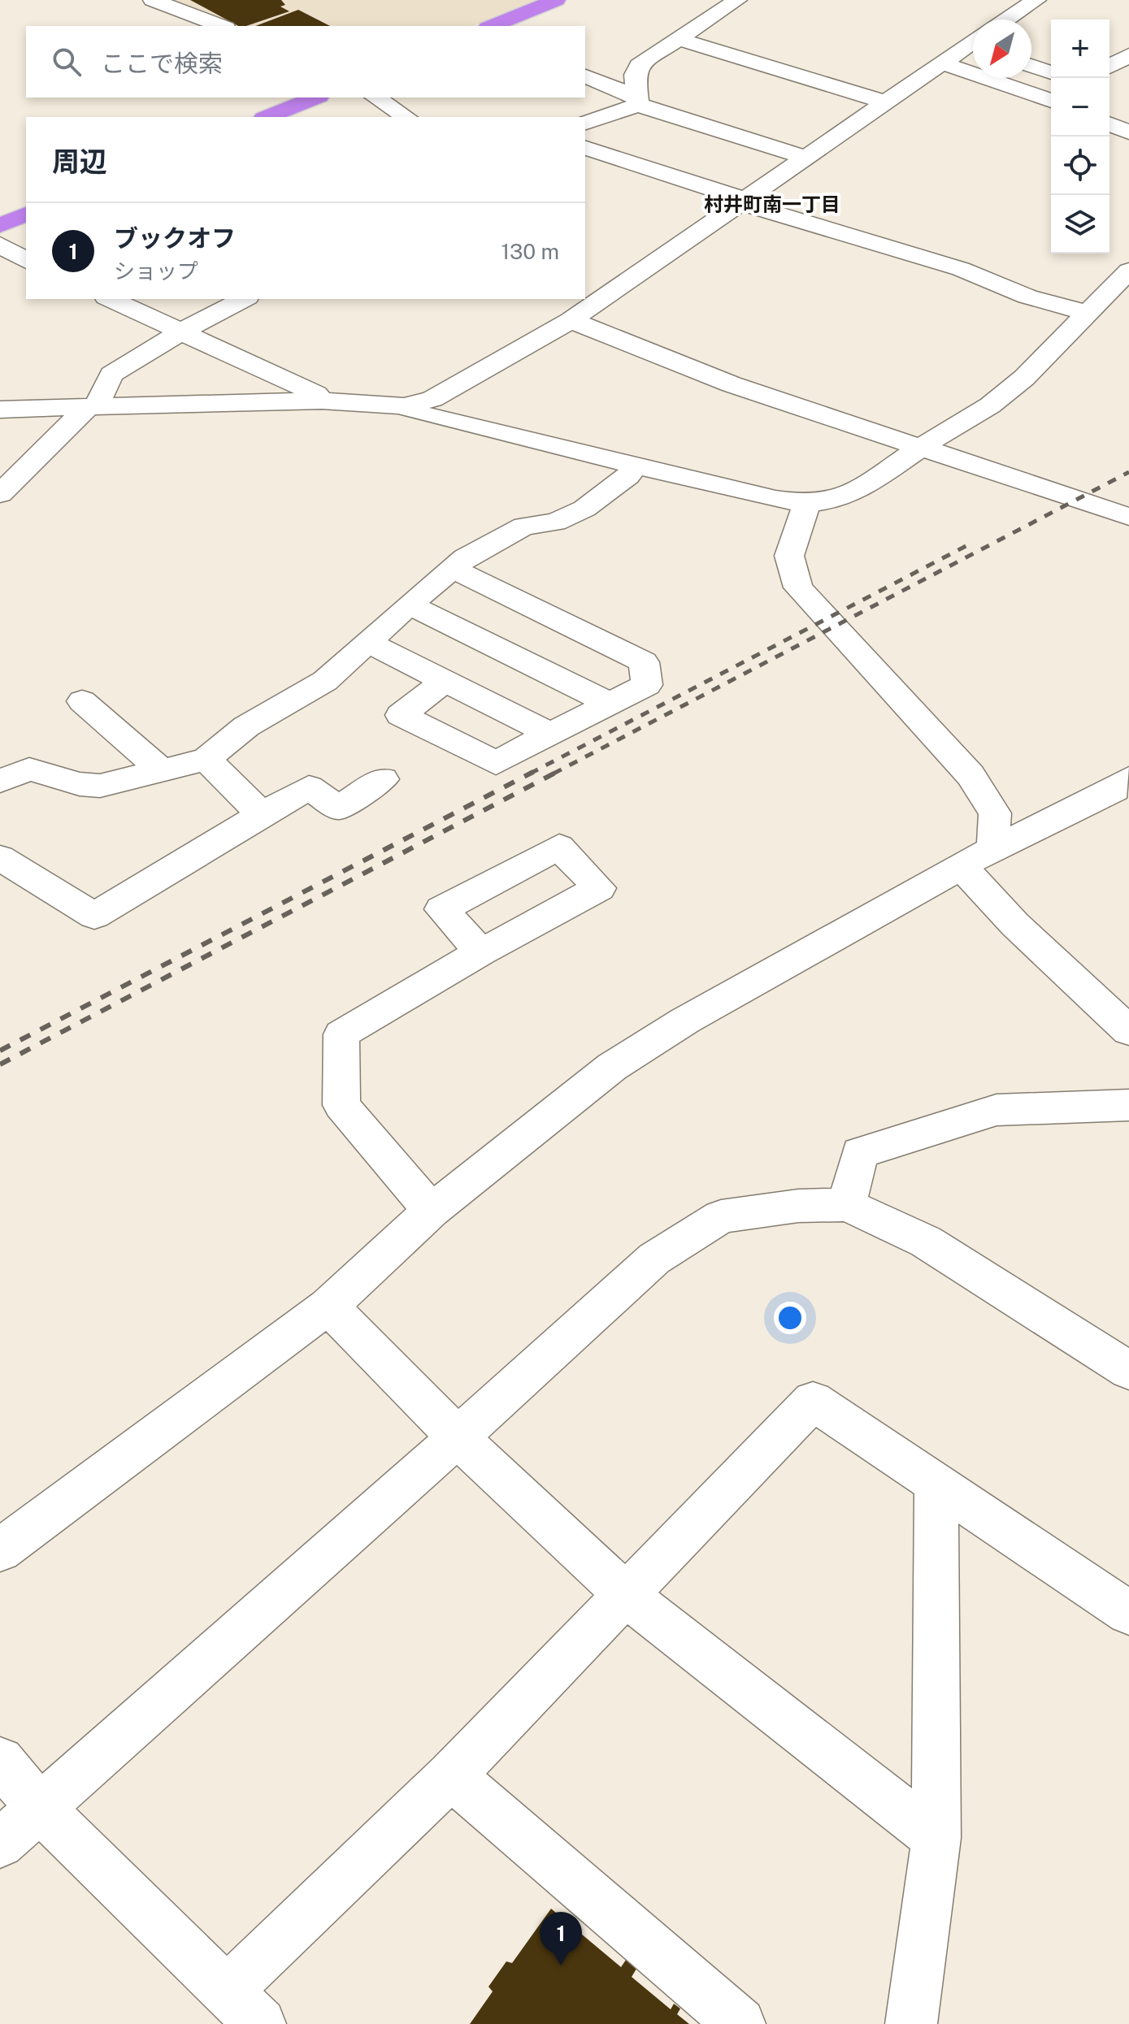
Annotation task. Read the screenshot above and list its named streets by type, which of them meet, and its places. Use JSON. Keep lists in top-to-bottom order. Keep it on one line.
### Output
{"districts":["村井町南一丁目"],"north":"bottom left","page":{"map_buttons":["+","−"],"search":"ここで検索","heading":"周辺","list":[{"mark":"1","name":"ブックオフ","note":"ショップ","value":"130 m"}],"pins":"1"}}
